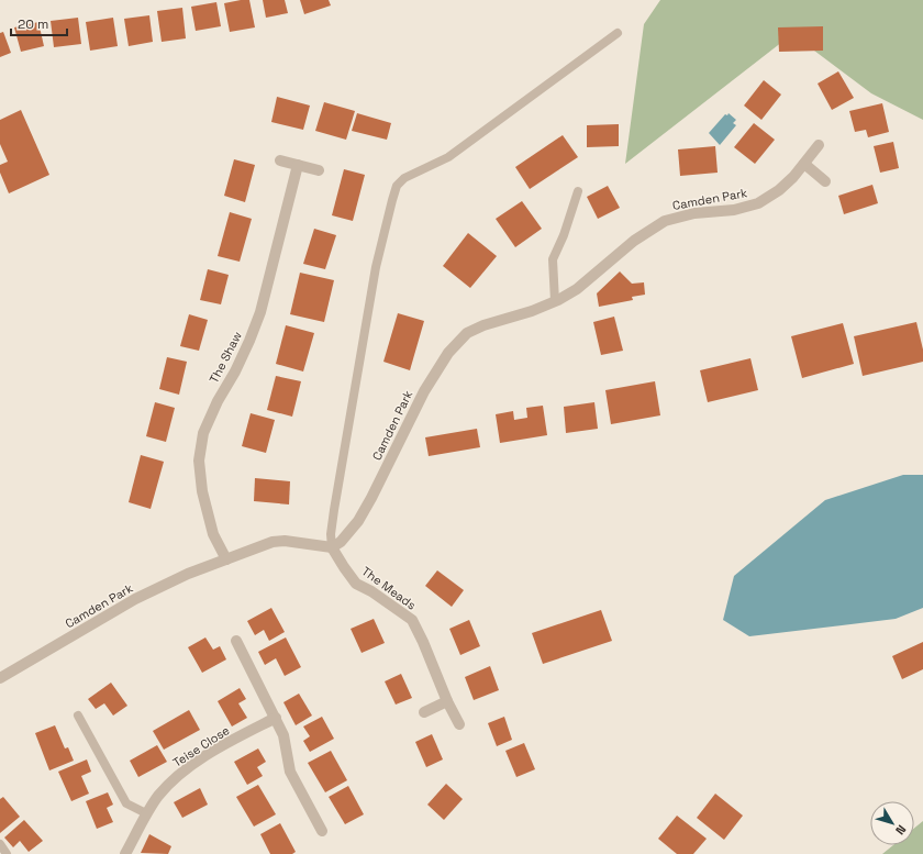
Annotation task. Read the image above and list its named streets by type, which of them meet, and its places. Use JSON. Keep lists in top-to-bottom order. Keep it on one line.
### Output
{"streets":{"street":["Camden Park","The Shaw","The Meads","Teise Close"]},"crossings":[["Camden Park","The Shaw"],["Camden Park","The Meads"]],"scale_bar":"20 m","north":"bottom right"}
